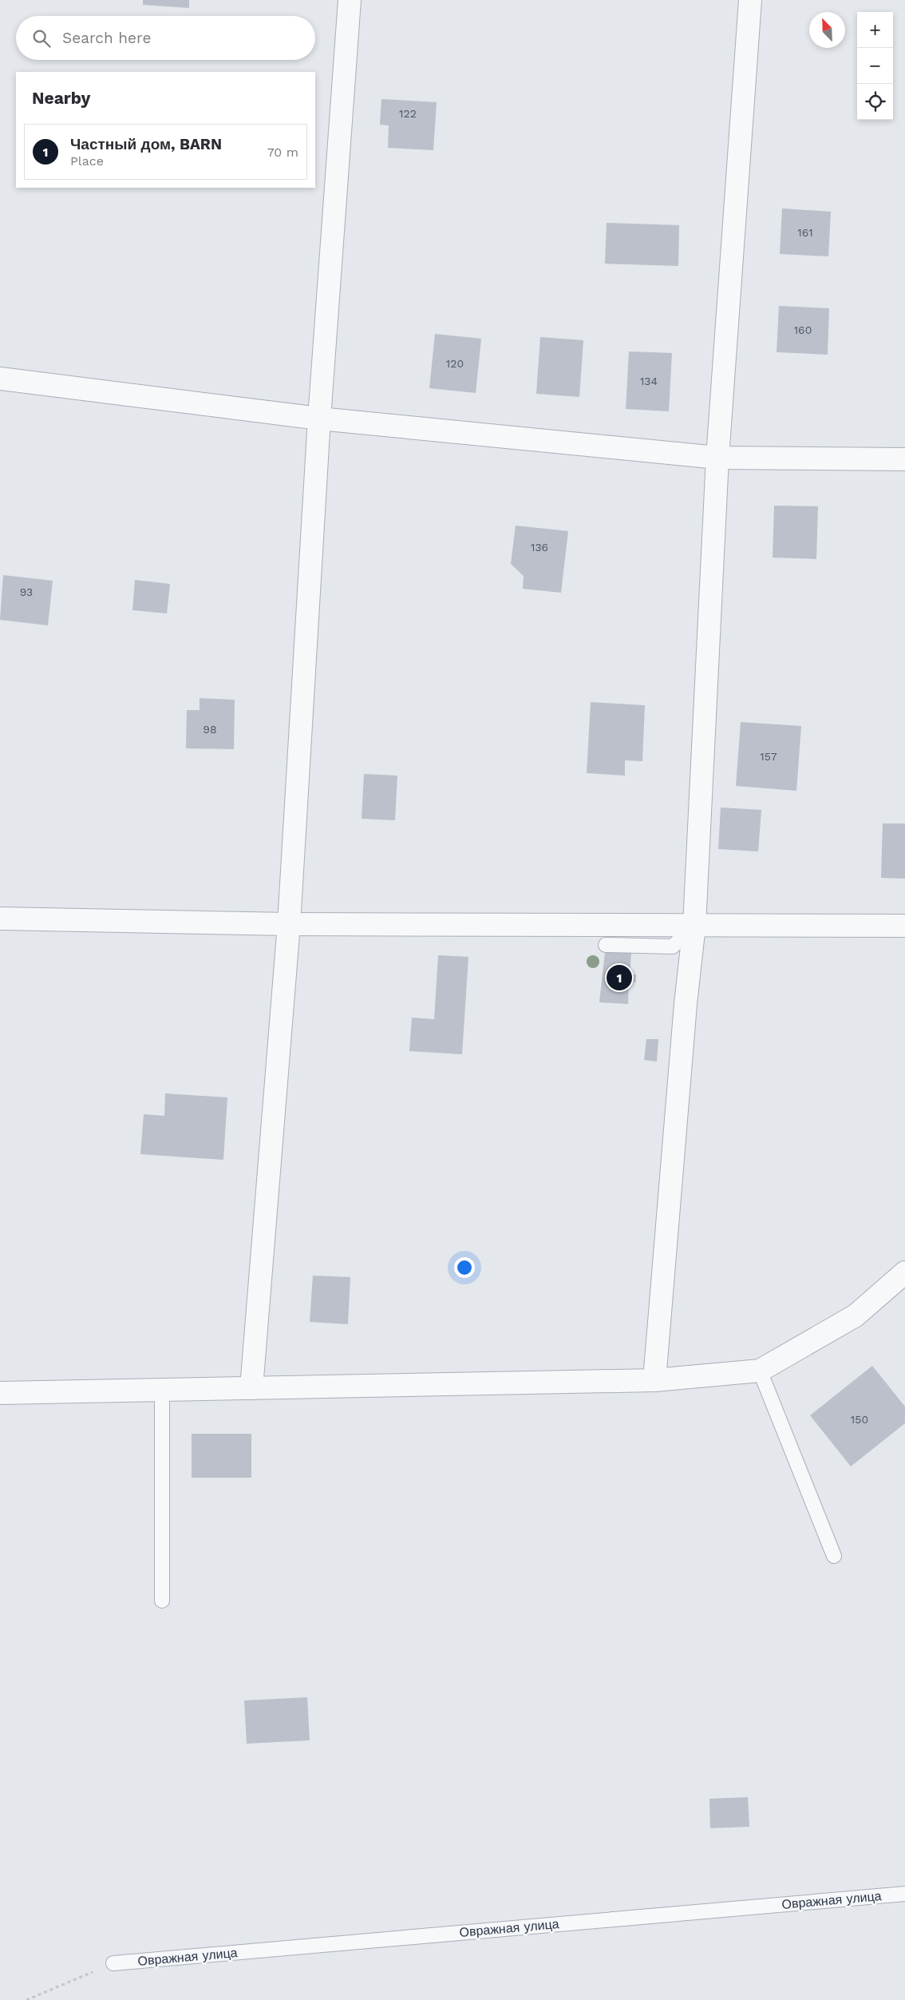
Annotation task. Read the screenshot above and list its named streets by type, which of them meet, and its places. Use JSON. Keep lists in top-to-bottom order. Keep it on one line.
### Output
{"streets":{"lane":["Овражная улица"]},"house_numbers":["122","161","160","120","134","136","93","98","157","150"],"north":"top left","page":{"map_buttons":["+","−"],"search":"Search here","heading":"Nearby","list":[{"mark":"1","name":"Частный дом, BARN","note":"Place","value":"70 m"}],"pins":"1"}}
